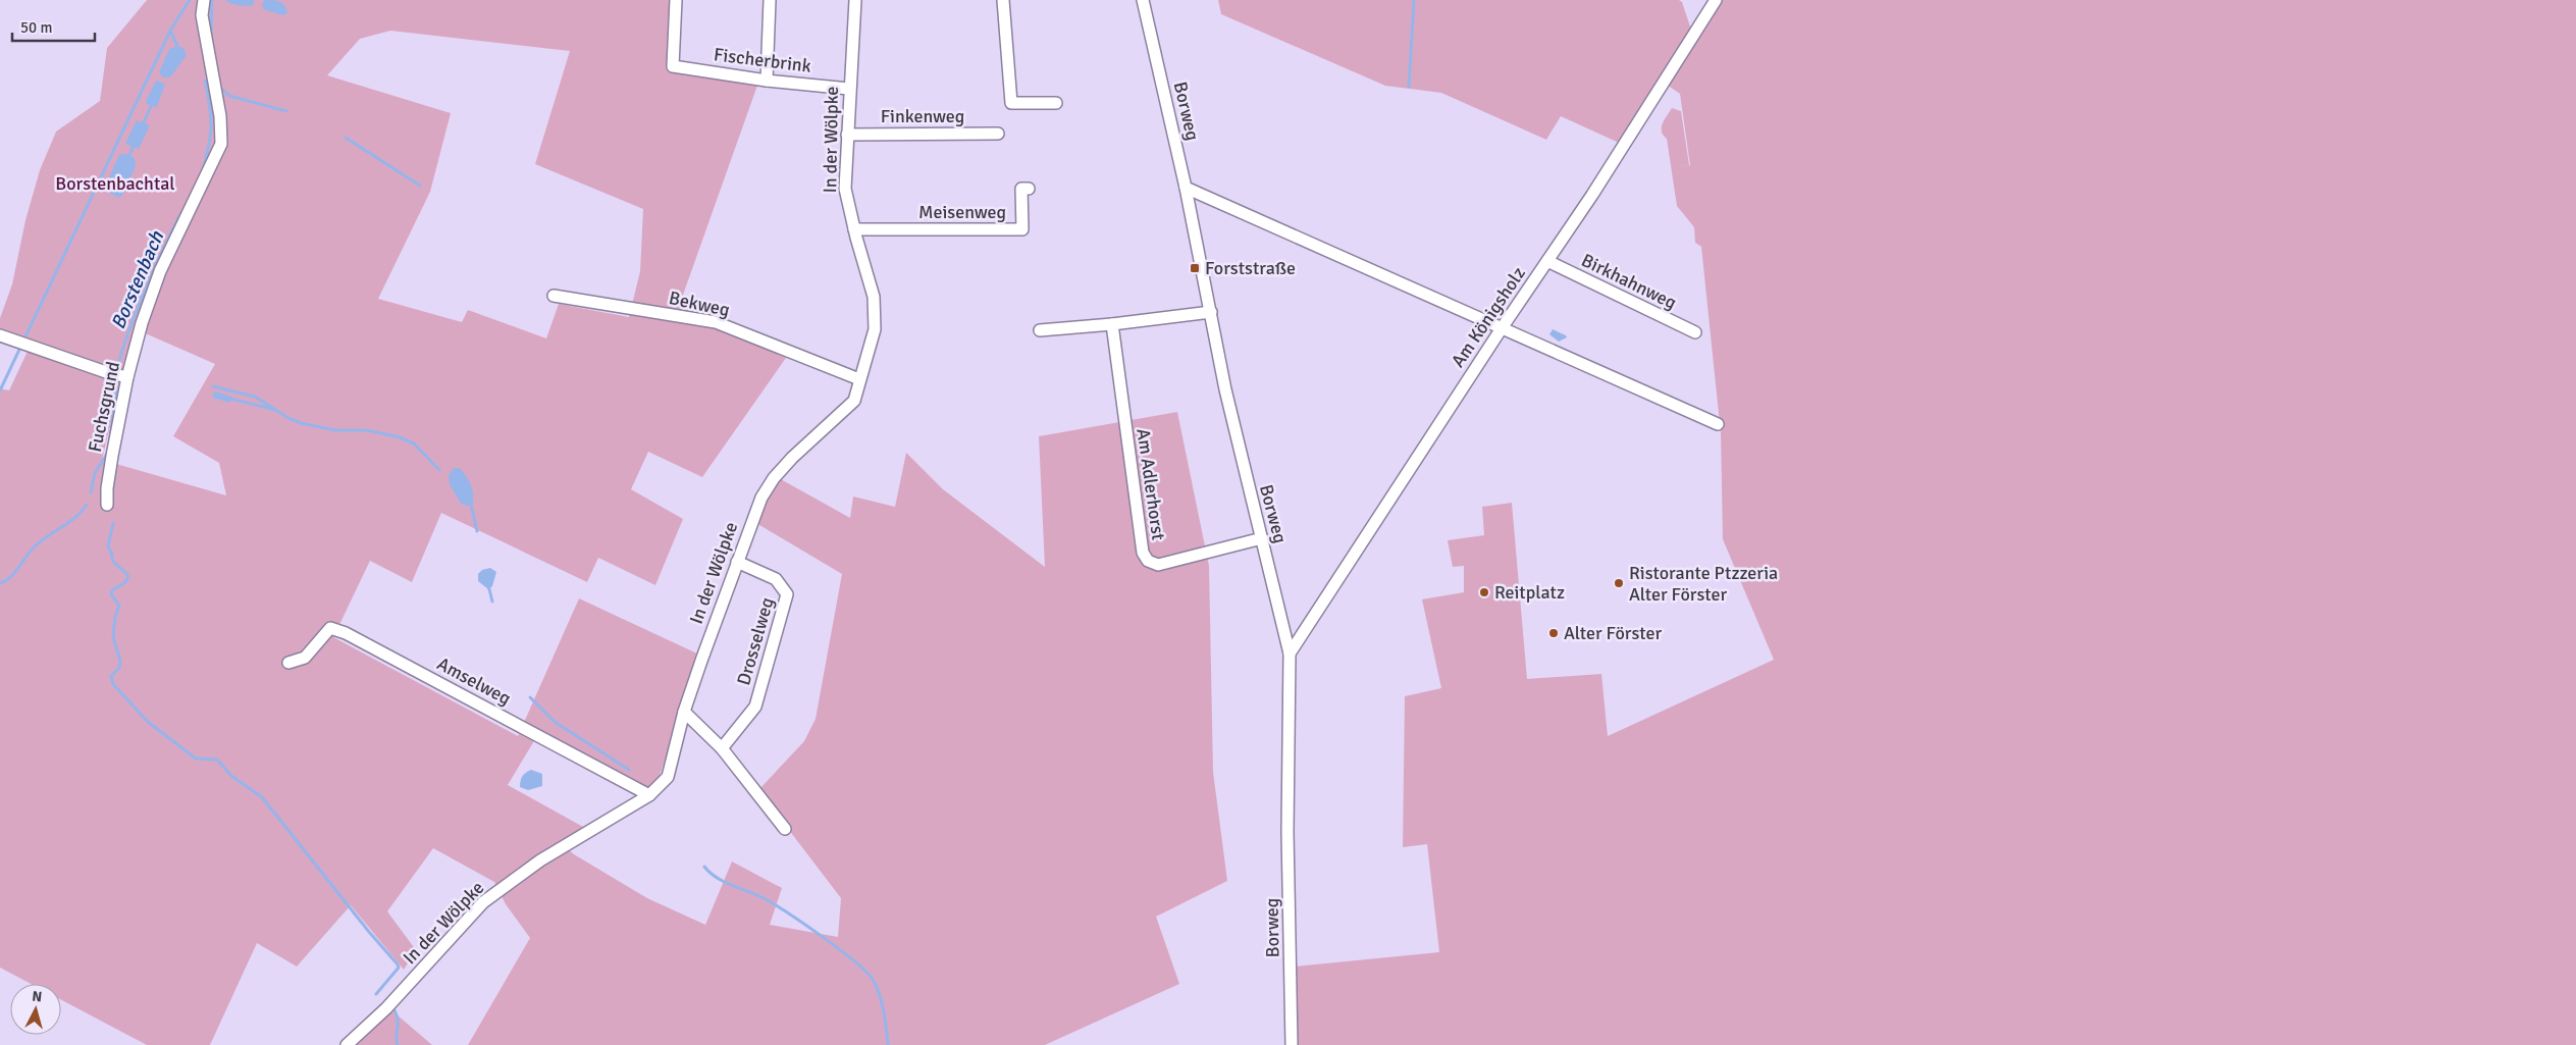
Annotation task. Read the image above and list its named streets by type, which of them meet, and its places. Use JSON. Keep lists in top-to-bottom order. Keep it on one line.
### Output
{"streets":{"street":["Fischerbrink","Borweg","Finkenweg","In der Wölpke","Meisenweg","Birkhahnweg","Bekweg","Am Königsholz","Fuchsgrund","Am Adlerhorst","Drosselweg","Amselweg"]},"crossings":[["Fischerbrink","In der Wölpke"],["Borweg","Am Königsholz"],["Borweg","Am Adlerhorst"],["Finkenweg","In der Wölpke"],["In der Wölpke","Meisenweg"],["In der Wölpke","Bekweg"],["In der Wölpke","Drosselweg"],["In der Wölpke","Amselweg"],["Birkhahnweg","Am Königsholz"]],"water":["Borstenbach"],"parks":["Borstenbachtal"],"places":{"transit":["Forststraße"],"other":["Ristorante Ptzzeria Alter Förster","Reitplatz","Alter Förster"]},"scale_bar":"50 m","north":"top"}
